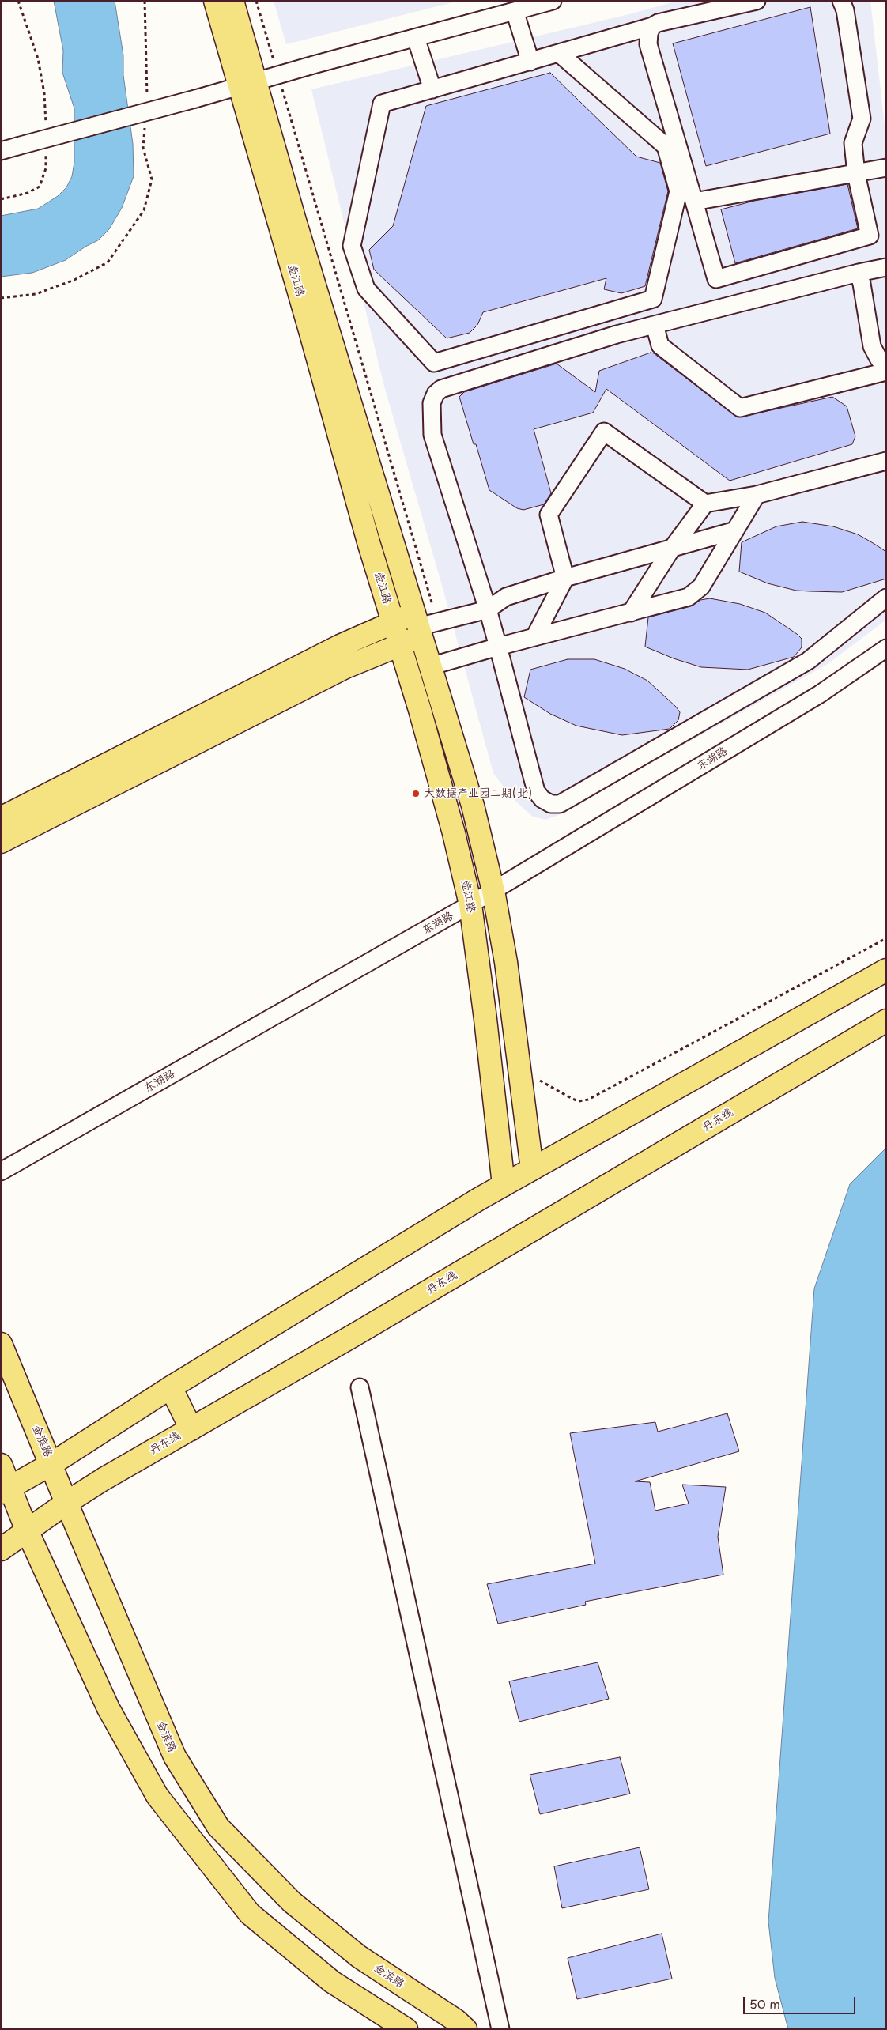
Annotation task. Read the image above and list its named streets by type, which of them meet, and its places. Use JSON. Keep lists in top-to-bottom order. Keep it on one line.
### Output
{"streets":{"main road":["壶江路","丹东线","金滨路"],"street":["东湖路"]},"crossings":[["壶江路","东湖路"],["丹东线","金滨路"]],"places":["大数据产业园二期(北)"],"scale_bar":"50 m"}
